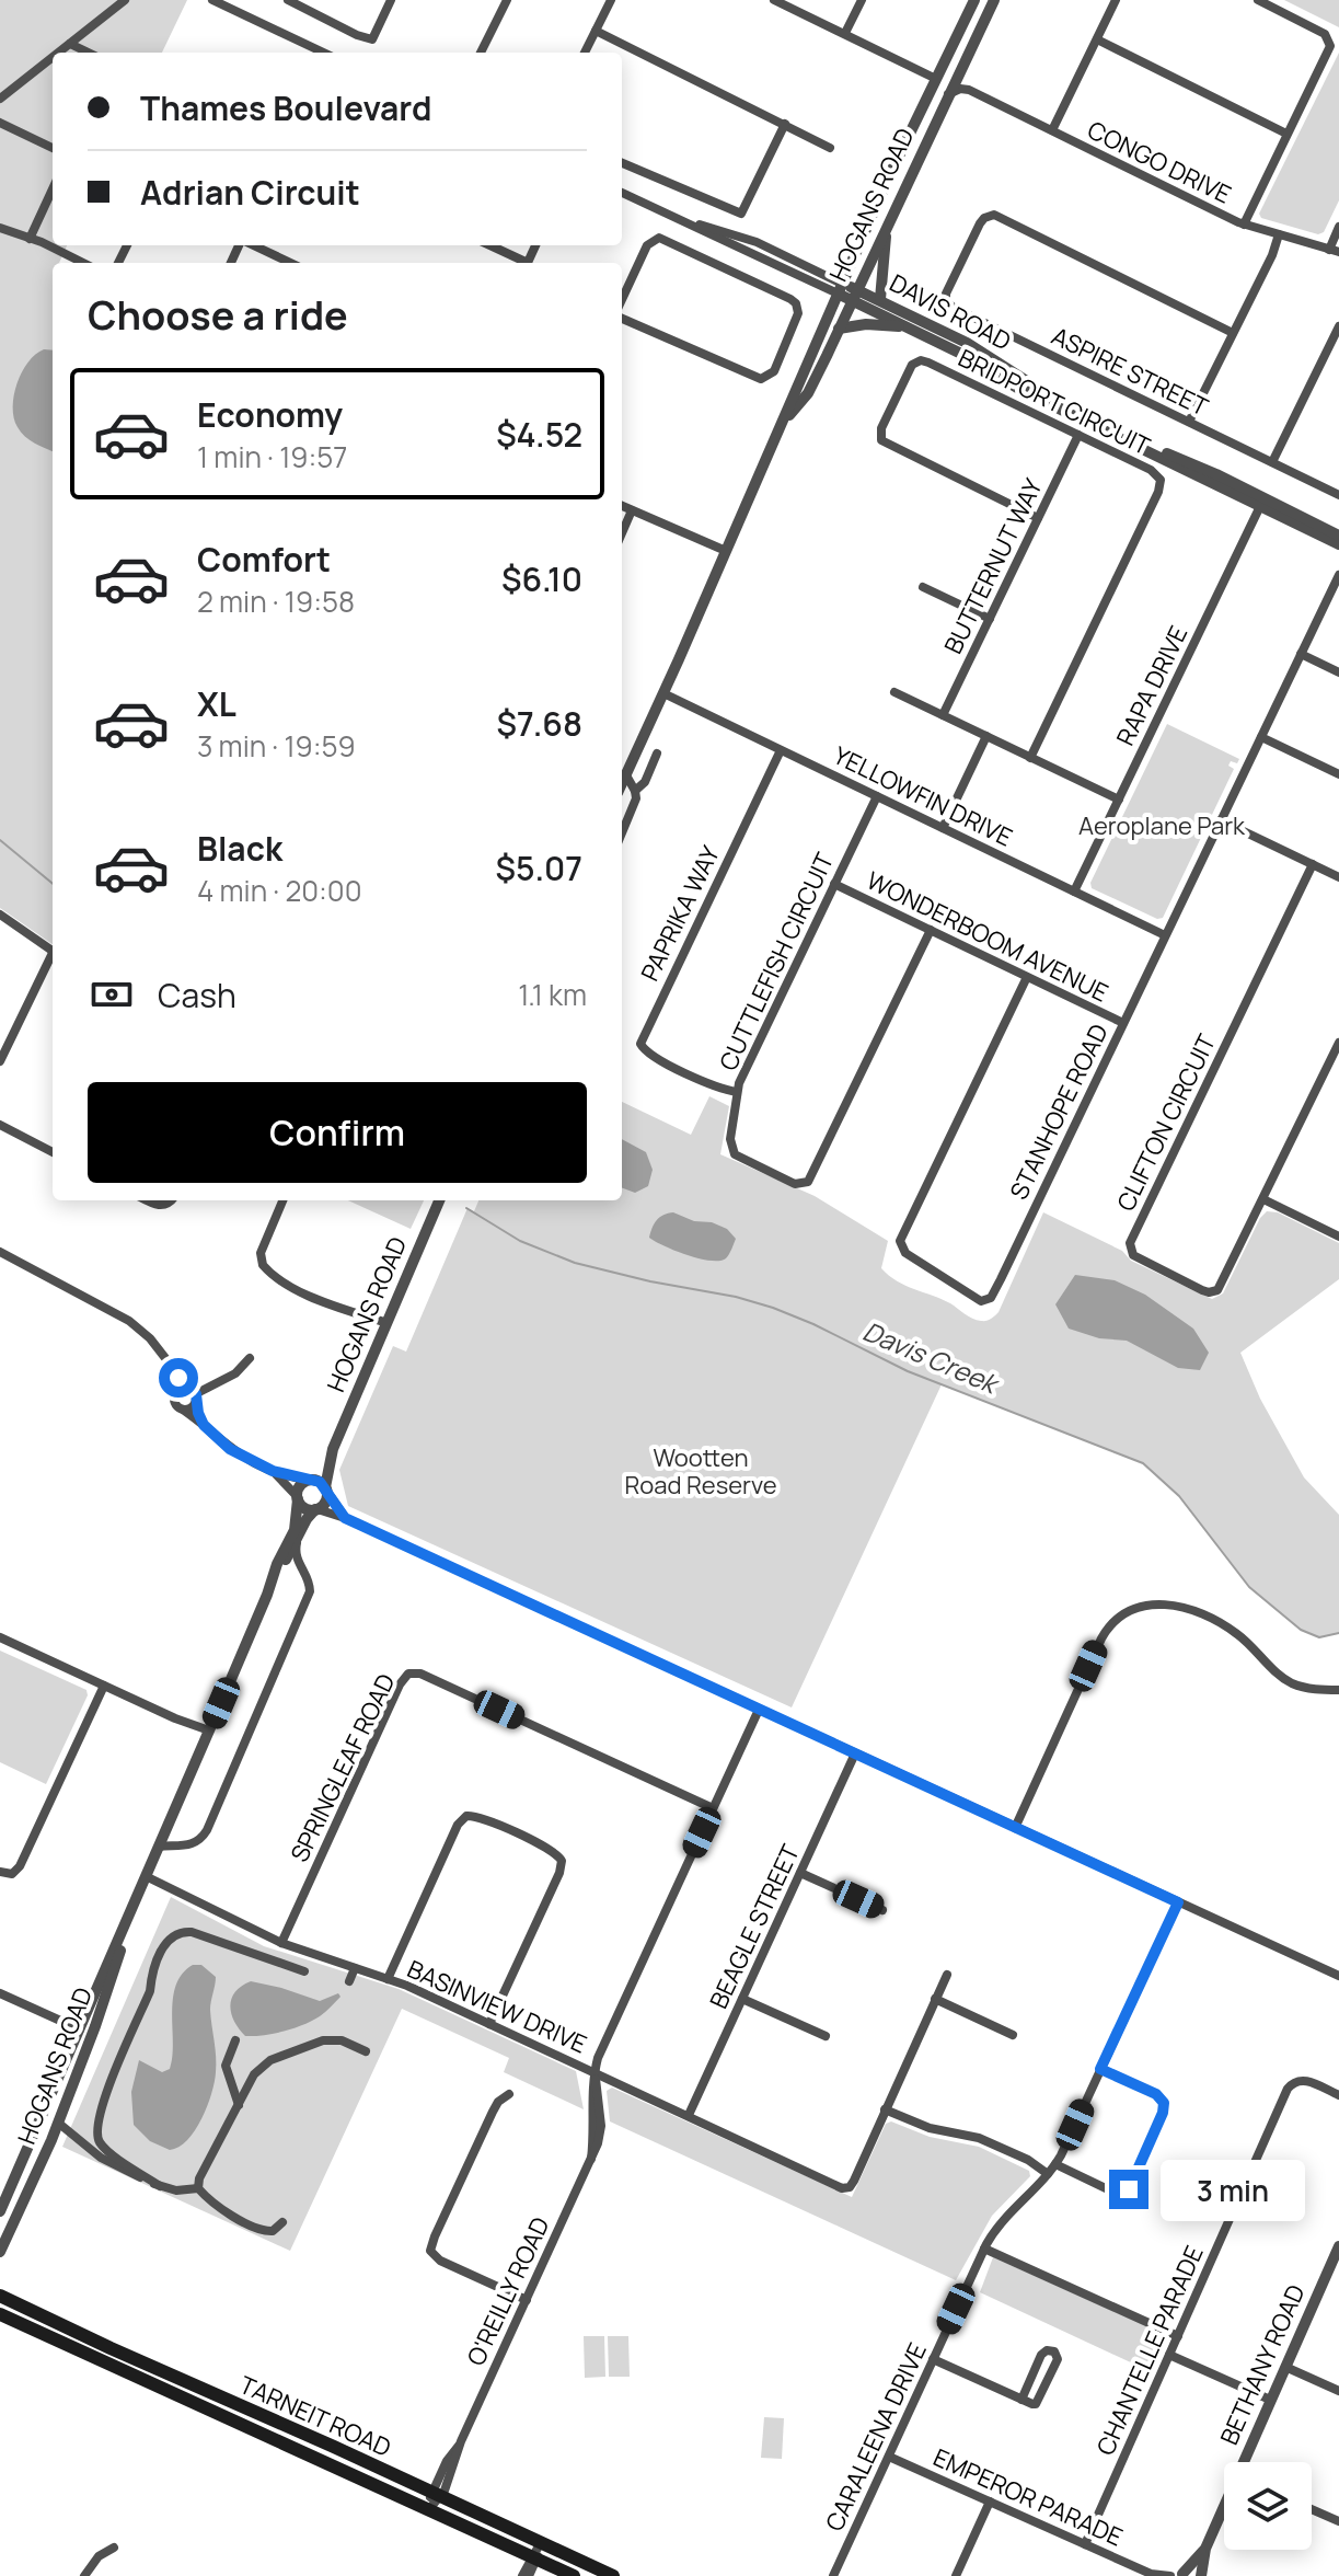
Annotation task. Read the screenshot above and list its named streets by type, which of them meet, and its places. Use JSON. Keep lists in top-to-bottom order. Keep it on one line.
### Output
{"streets":{"main road":["TARNEIT ROAD"],"street":["CONGO DRIVE","HOGANS ROAD","DAVIS ROAD","ASPIRE STREET","BRIDPORT CIRCUIT","BUTTERNUT WAY","RAPA DRIVE","YELLOWFIN DRIVE","PAPRIKA WAY","WONDERBOOM AVENUE","CUTTLEFISH CIRCUIT","STANHOPE ROAD","CLIFTON CIRCUIT","SPRINGLEAF ROAD","BEAGLE STREET","BASINVIEW DRIVE","O'REILLY ROAD","CHANTELLE PARADE","BETHANY ROAD","CARALEENA DRIVE","EMPEROR PARADE"]},"crossings":[["HOGANS ROAD","DAVIS ROAD"],["HOGANS ROAD","YELLOWFIN DRIVE"],["HOGANS ROAD","BASINVIEW DRIVE"],["DAVIS ROAD","RAPA DRIVE"],["BRIDPORT CIRCUIT","BUTTERNUT WAY"],["RAPA DRIVE","YELLOWFIN DRIVE"],["YELLOWFIN DRIVE","PAPRIKA WAY"],["YELLOWFIN DRIVE","CUTTLEFISH CIRCUIT"],["YELLOWFIN DRIVE","STANHOPE ROAD"],["PAPRIKA WAY","CUTTLEFISH CIRCUIT"],["WONDERBOOM AVENUE","CUTTLEFISH CIRCUIT"],["WONDERBOOM AVENUE","STANHOPE ROAD"],["SPRINGLEAF ROAD","BASINVIEW DRIVE"],["SPRINGLEAF ROAD","O'REILLY ROAD"],["BEAGLE STREET","BASINVIEW DRIVE"],["BASINVIEW DRIVE","O'REILLY ROAD"],["O'REILLY ROAD","TARNEIT ROAD"],["CHANTELLE PARADE","EMPEROR PARADE"],["BETHANY ROAD","EMPEROR PARADE"],["CARALEENA DRIVE","EMPEROR PARADE"]],"water":["Davis Creek"],"parks":["Aeroplane Park","Wootten Road Reserve"],"page":{"banner":["Thames Boulevard","Adrian Circuit"],"heading":"Choose a ride","list":[{"name":"Economy","note":"1 min · 19:57","value":"$4.52"},{"name":"Comfort","note":"2 min · 19:58","value":"$6.10"},{"name":"XL","note":"3 min · 19:59","value":"$7.68"},{"name":"Black","note":"4 min · 20:00","value":"$5.07"}],"pay":["Cash","1.1 km"],"buttons":"Confirm","bubble":"3 min"}}
